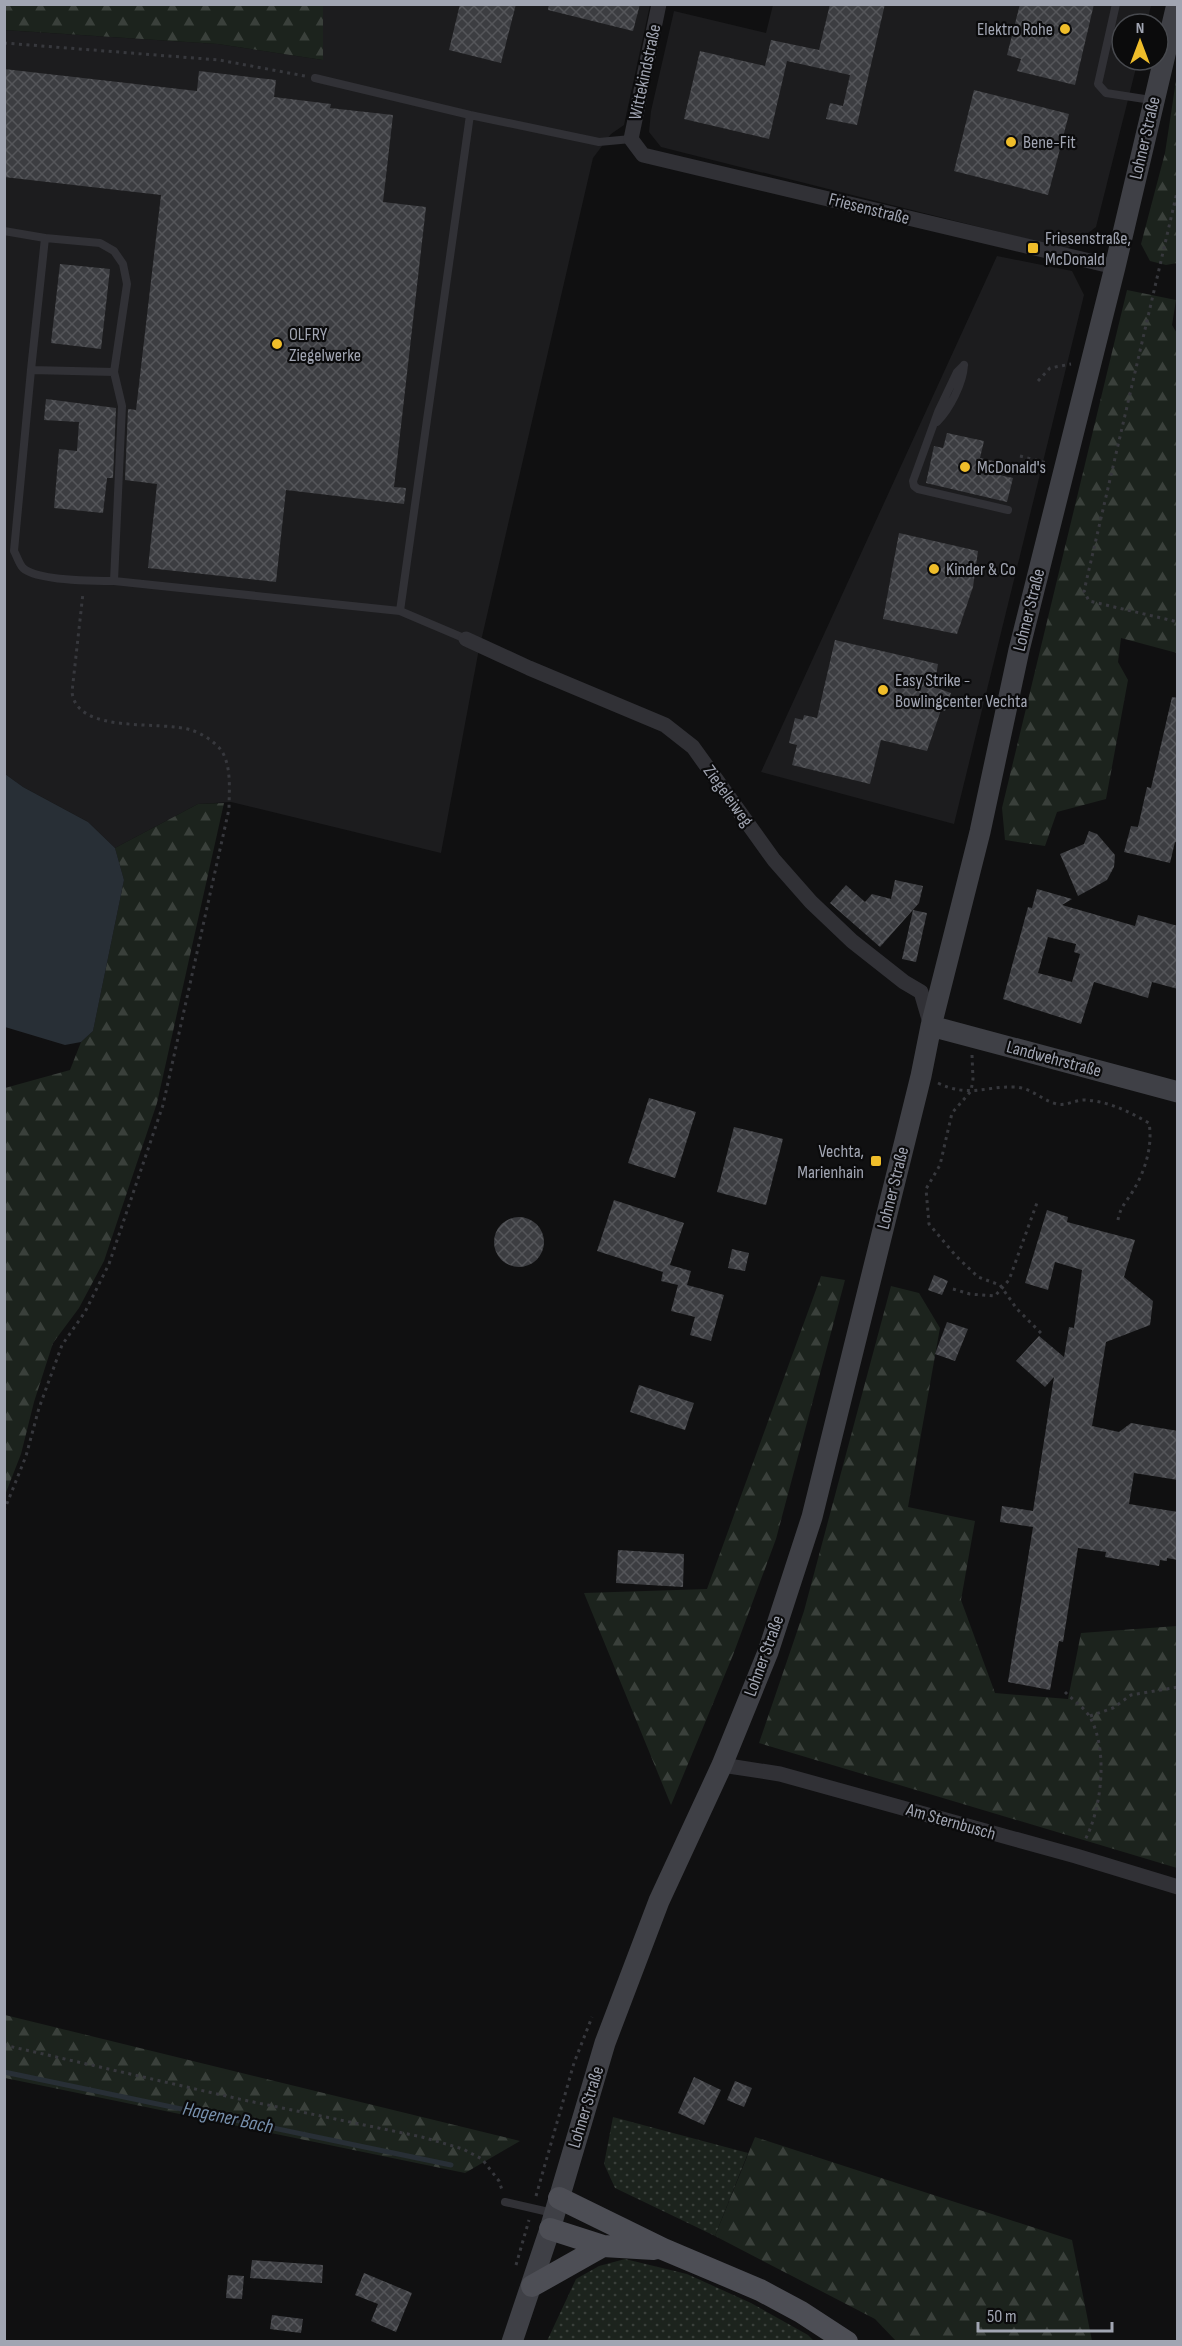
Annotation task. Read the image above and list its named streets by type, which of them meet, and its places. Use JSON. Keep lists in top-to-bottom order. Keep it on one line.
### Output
{"streets":{"main road":["Lohner Straße","Landwehrstraße"],"street":["Wittekindstraße","Friesenstraße","Ziegeleiweg","Am Sternbusch"]},"crossings":[["Wittekindstraße","Friesenstraße"],["Lohner Straße","Friesenstraße"],["Lohner Straße","Ziegeleiweg"],["Lohner Straße","Landwehrstraße"],["Lohner Straße","Am Sternbusch"],["Ziegeleiweg","Landwehrstraße"]],"water":["Hagener Bach"],"places":{"other":["Elektro Rohe","Bene-Fit","OLFRY Ziegelwerke","McDonald's","Kinder & Co","Easy Strike - Bowlingcenter Vechta"],"transit":["Friesenstraße, McDonald","Vechta, Marienhain"]},"scale_bar":"50 m","north":"top"}
